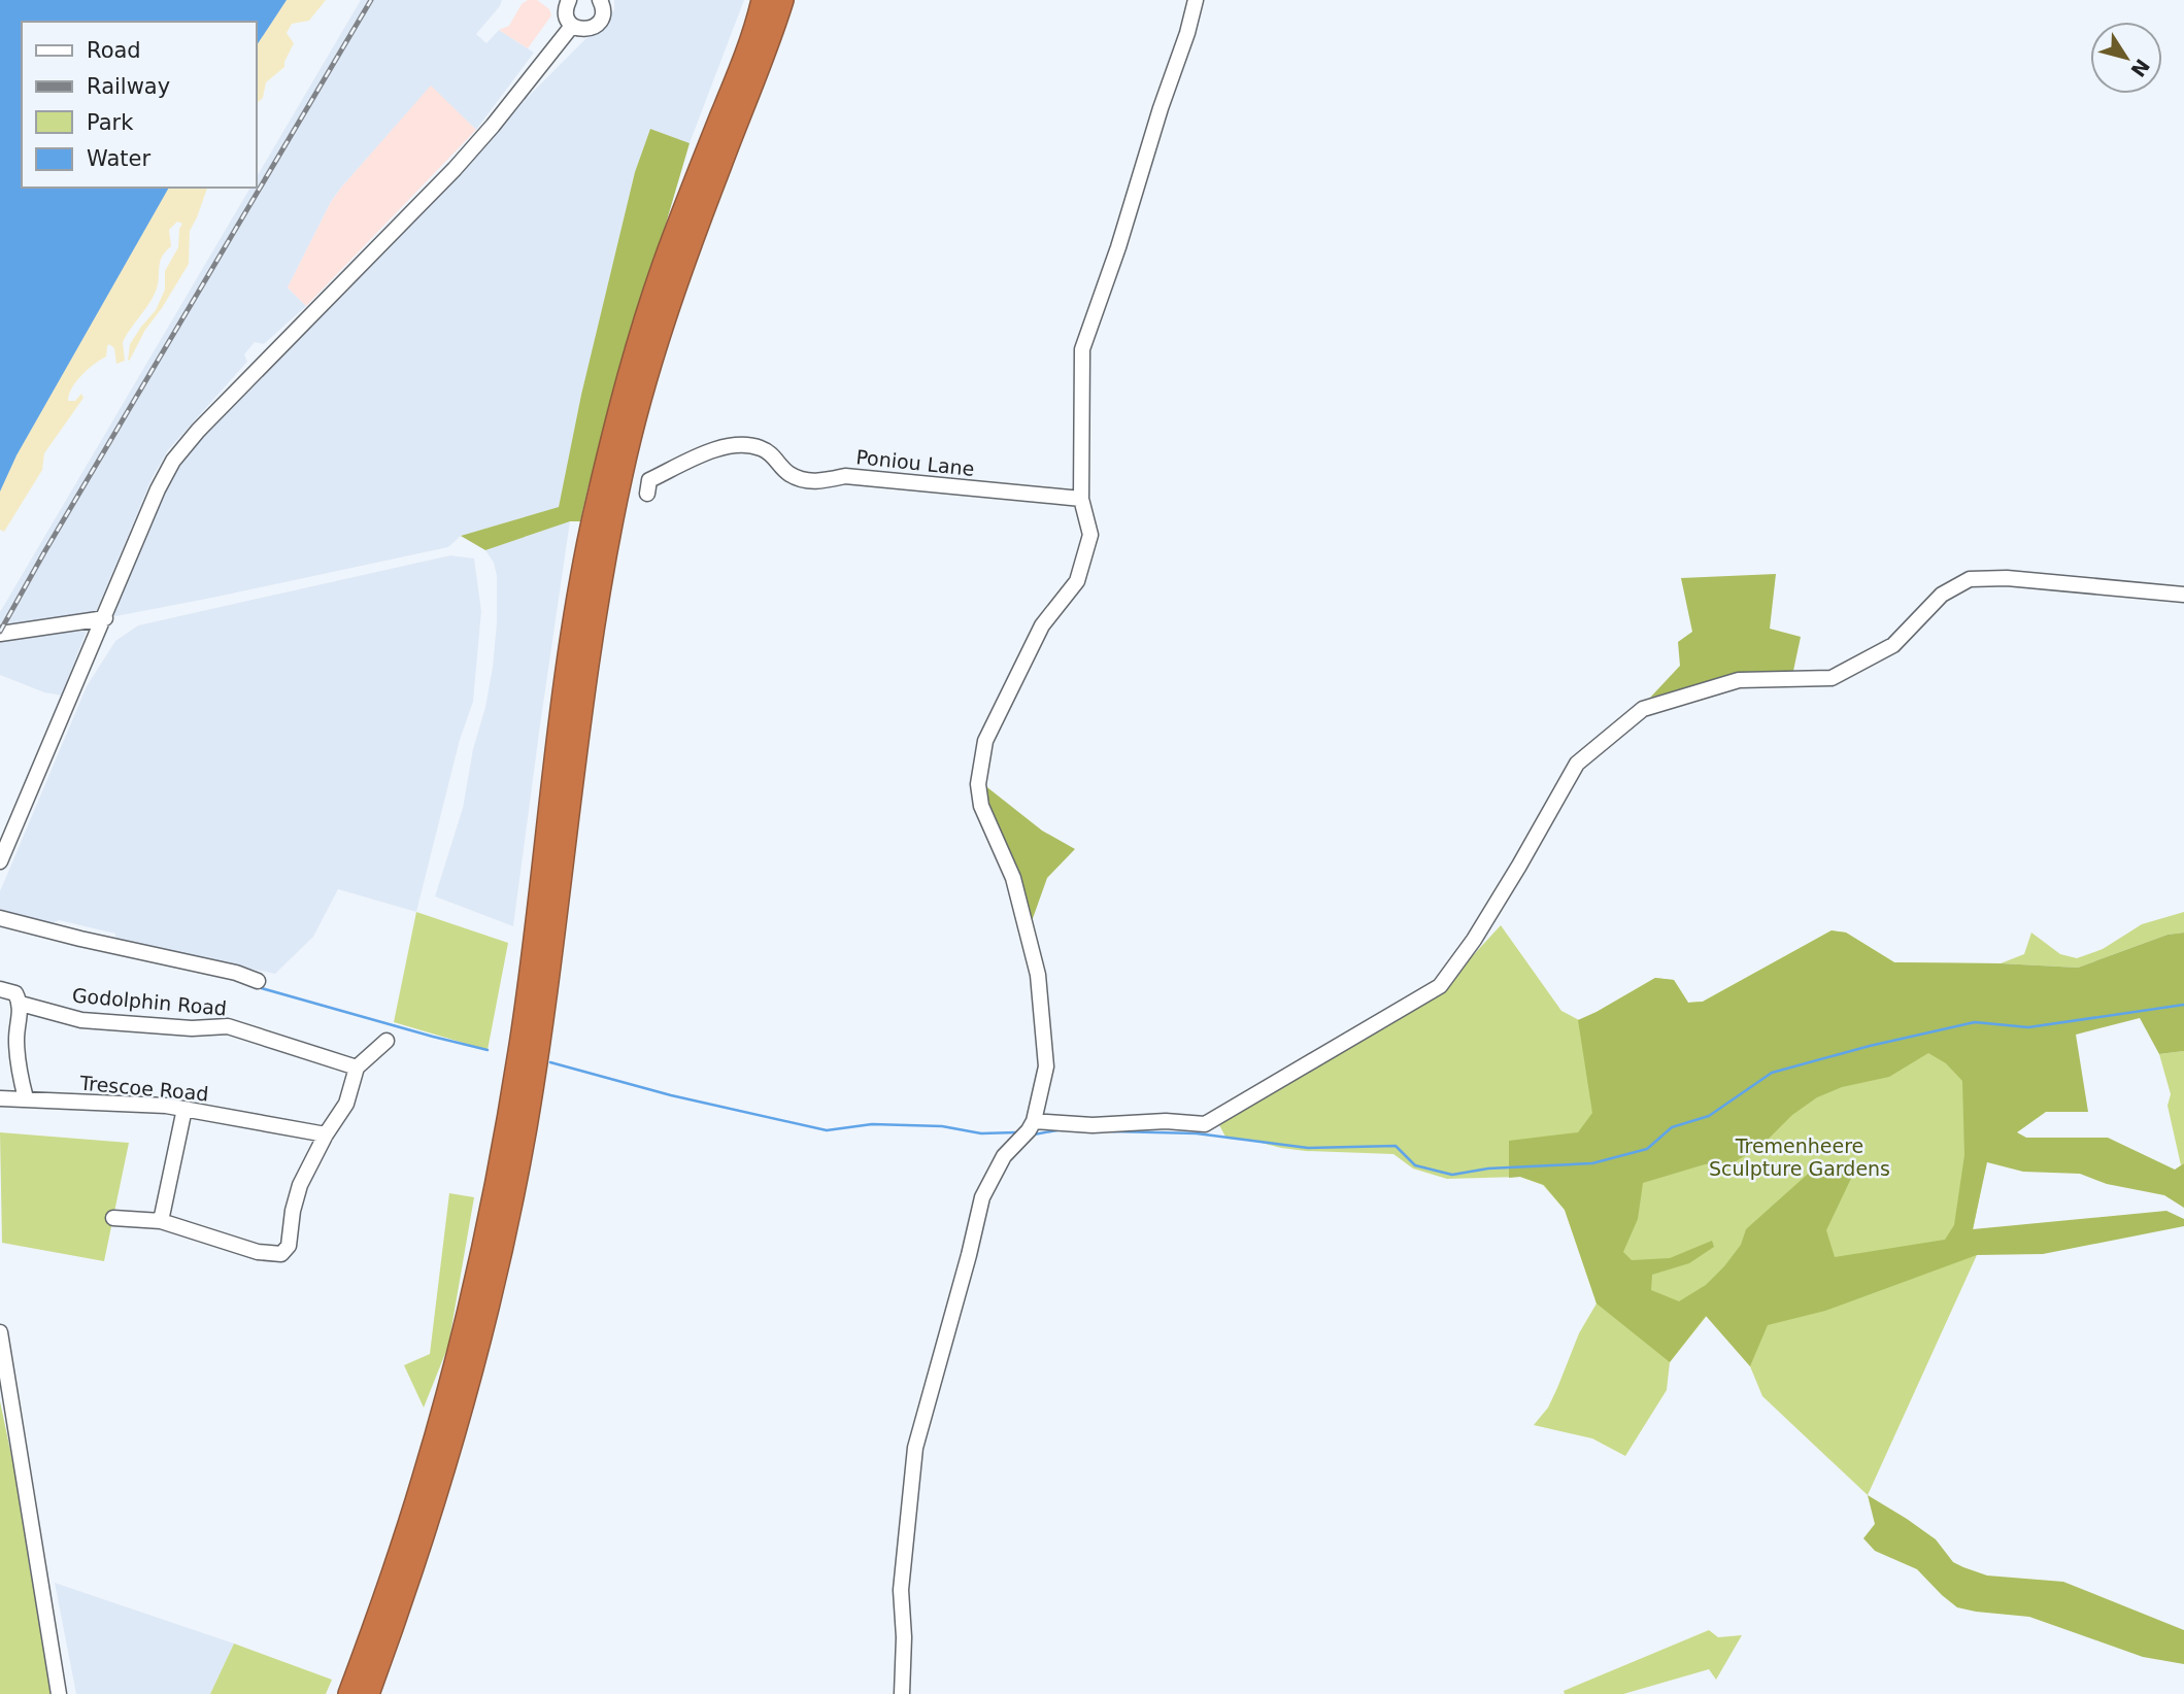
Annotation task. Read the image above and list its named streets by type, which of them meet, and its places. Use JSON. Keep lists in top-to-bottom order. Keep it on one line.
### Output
{"streets":{"street":["Poniou Lane","Godolphin Road","Trescoe Road"]},"parks":["Tremenheere Sculpture Gardens"],"legend":["Road","Railway","Park","Water"],"north":"bottom right"}
